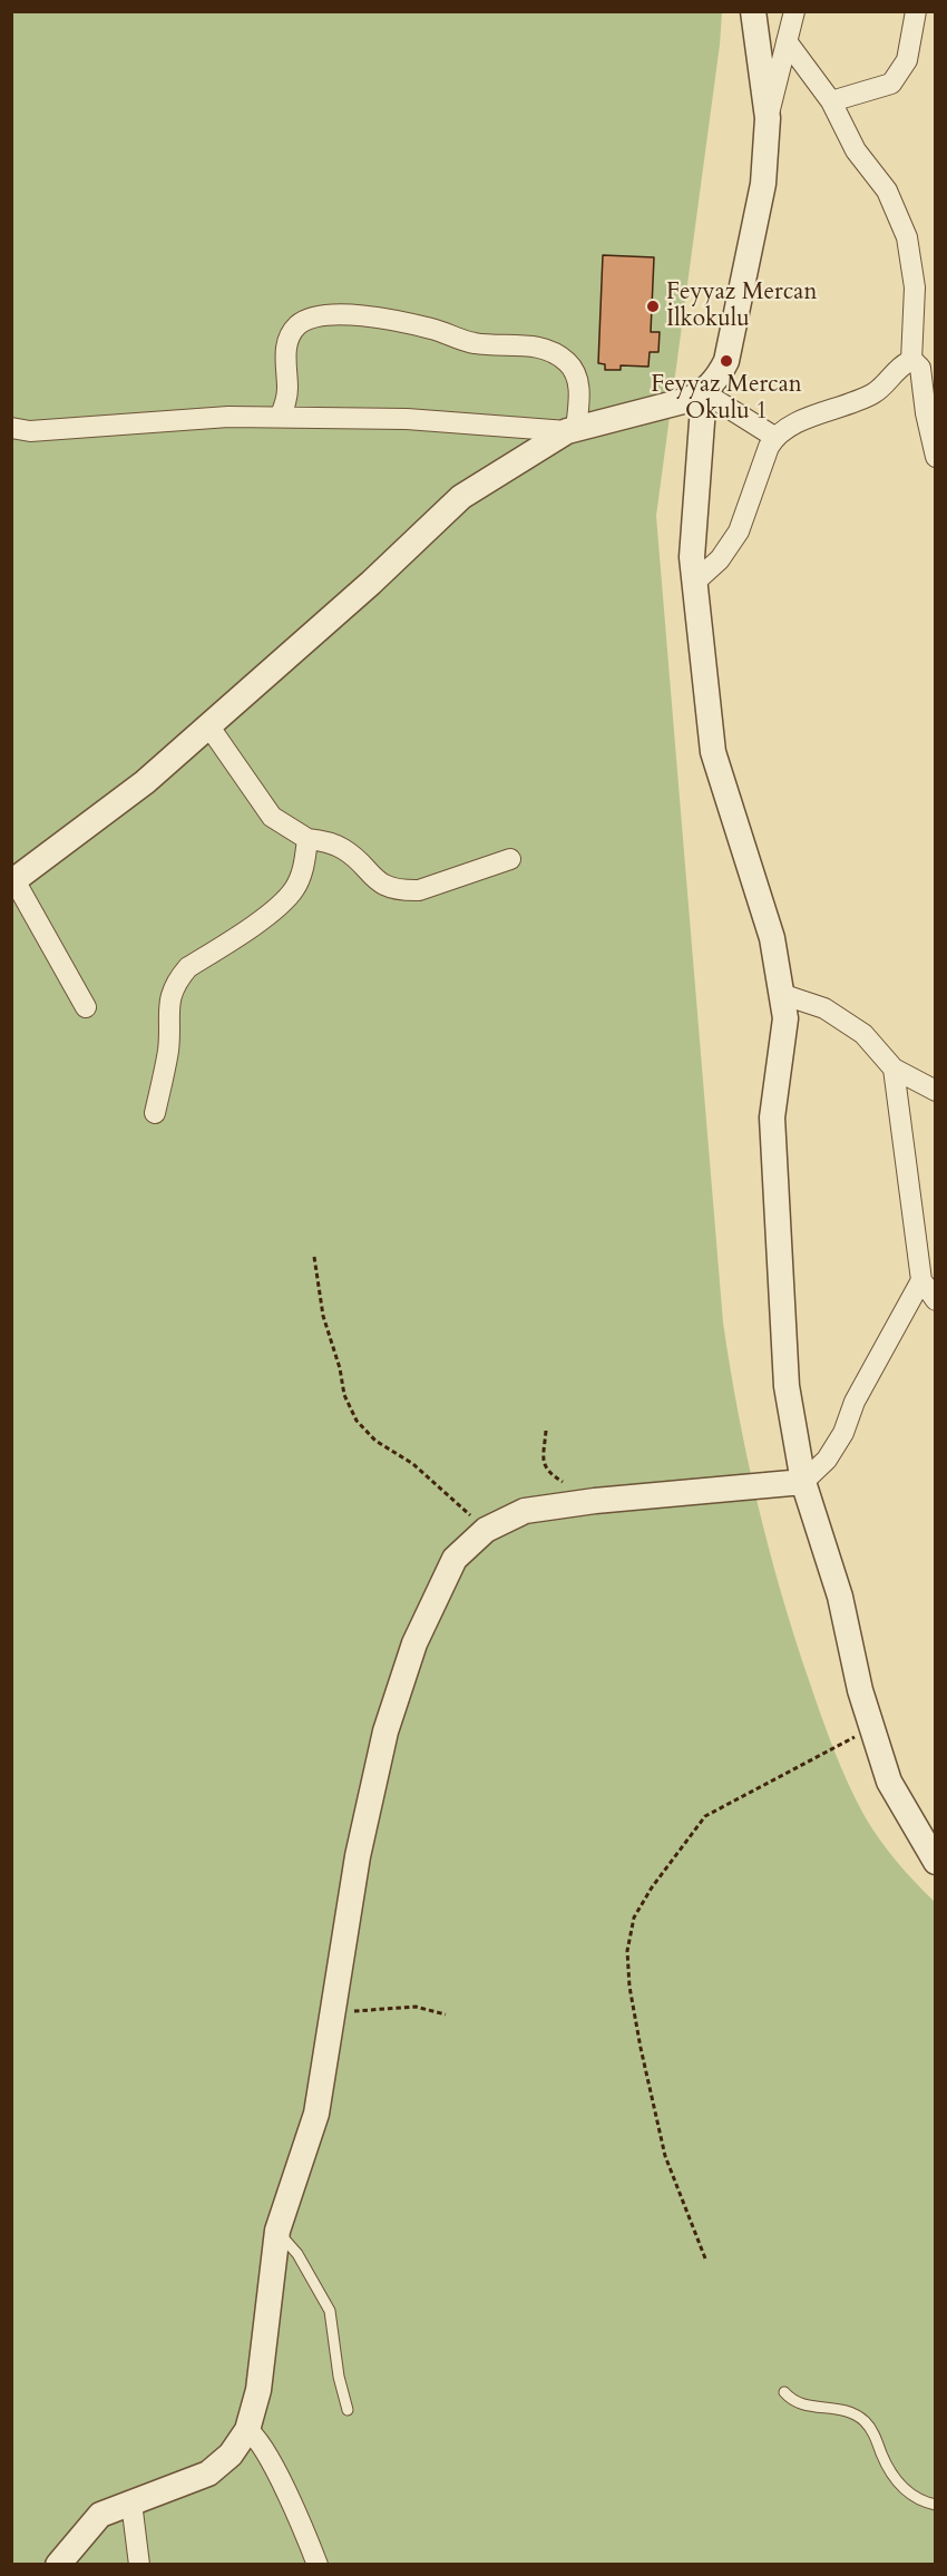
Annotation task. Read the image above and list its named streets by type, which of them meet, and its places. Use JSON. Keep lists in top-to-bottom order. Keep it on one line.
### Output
{"places":["Feyyaz Mercan İlkokulu","Feyyaz Mercan Okulu 1"]}
